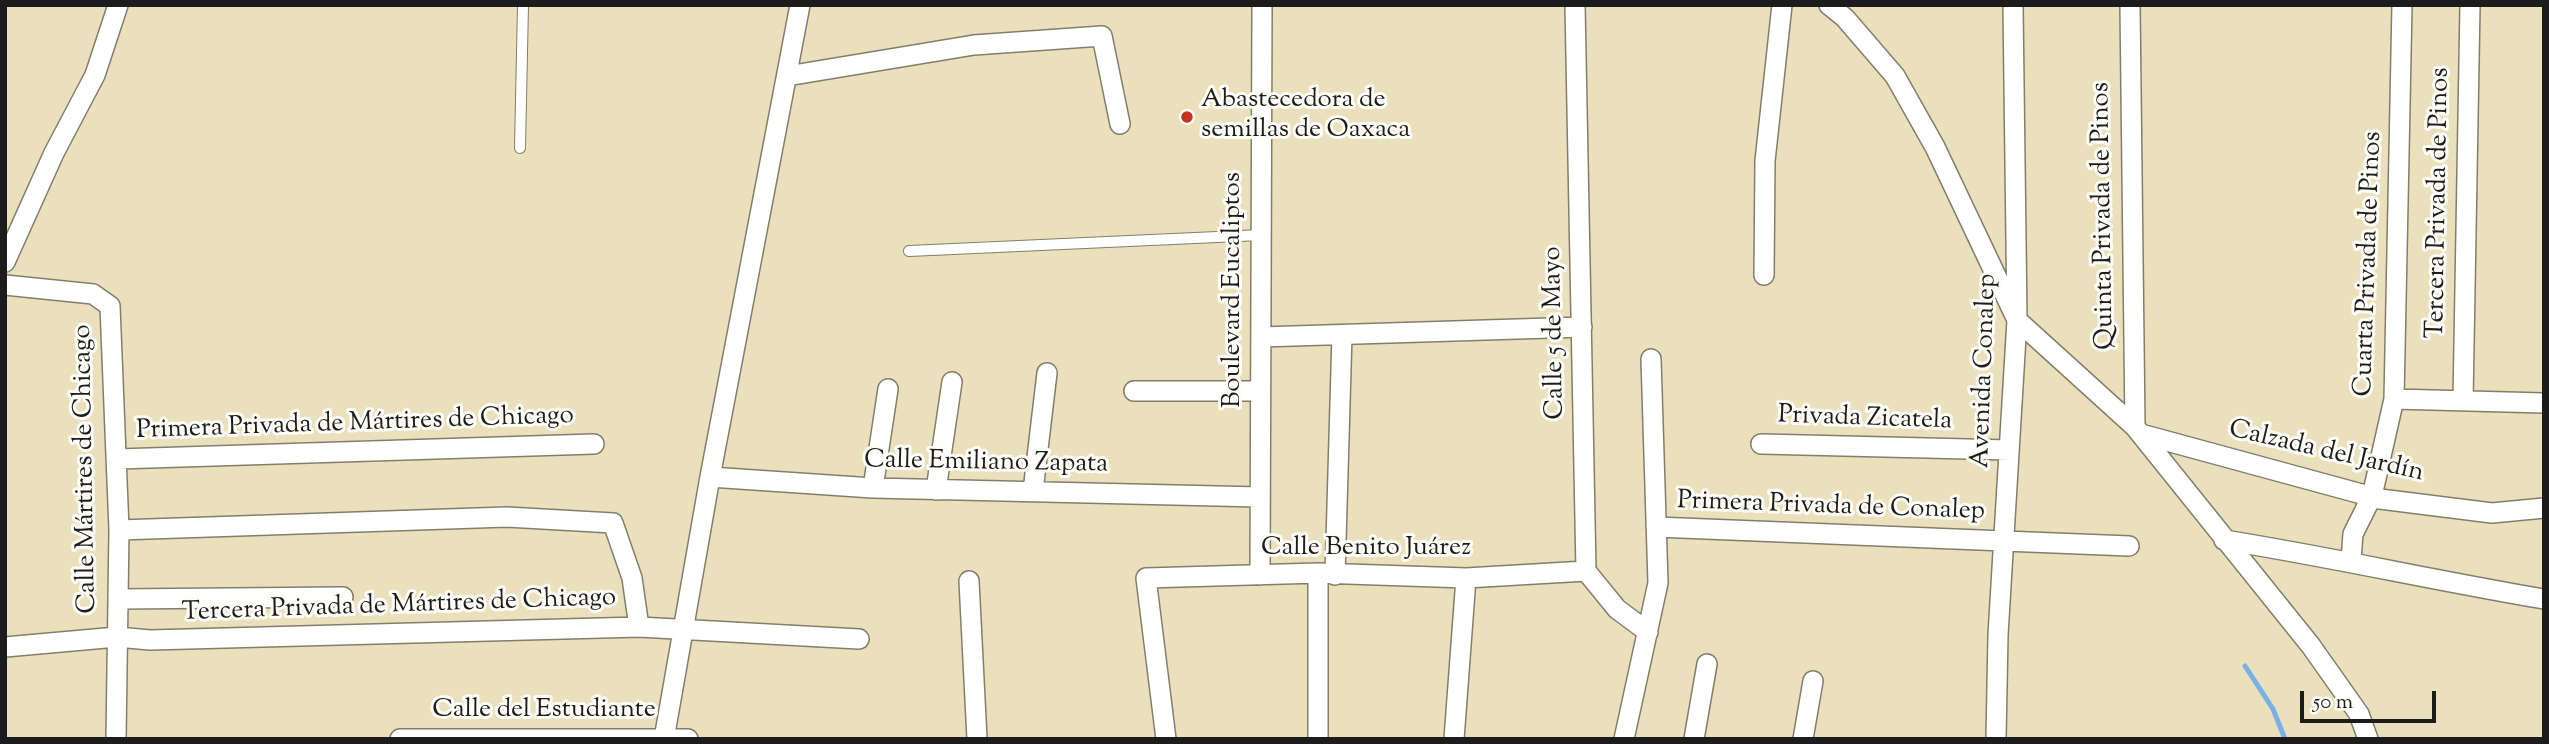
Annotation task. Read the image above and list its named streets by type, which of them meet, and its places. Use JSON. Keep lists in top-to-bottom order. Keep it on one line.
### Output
{"streets":{"street":["Tercera Privada de Pinos","Quinta Privada de Pinos","Cuarta Privada de Pinos","Boulevard Eucaliptos","Calle 5 de Mayo","Avenida Conalep","Privada Zicatela","Primera Privada de Mártires de Chicago","Calzada del Jardín","Calle Emiliano Zapata","Calle Mártires de Chicago","Primera Privada de Conalep","Calle Benito Juárez","Tercera Privada de Mártires de Chicago","Calle del Estudiante"]},"crossings":[["Quinta Privada de Pinos","Calzada del Jardín"],["Cuarta Privada de Pinos","Calzada del Jardín"],["Boulevard Eucaliptos","Calle Emiliano Zapata"],["Boulevard Eucaliptos","Calle Benito Juárez"],["Calle 5 de Mayo","Calle Benito Juárez"],["Avenida Conalep","Privada Zicatela"],["Avenida Conalep","Primera Privada de Conalep"],["Primera Privada de Mártires de Chicago","Calle Mártires de Chicago"],["Calle Mártires de Chicago","Tercera Privada de Mártires de Chicago"]],"places":["Abastecedora de semillas de Oaxaca"],"scale_bar":"50 m"}
